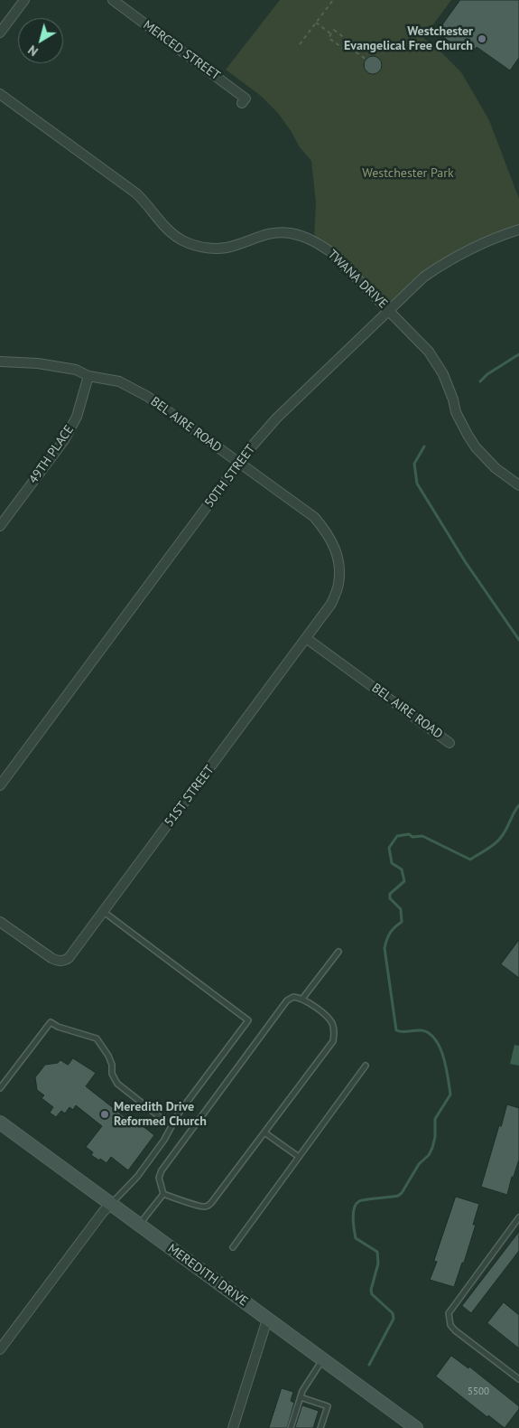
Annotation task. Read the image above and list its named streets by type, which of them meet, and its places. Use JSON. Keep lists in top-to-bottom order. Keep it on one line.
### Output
{"streets":{"main road":["MEREDITH DRIVE"],"street":["MERCED STREET","TWANA DRIVE","BEL AIRE ROAD","49TH PLACE","50TH STREET","51ST STREET"]},"crossings":[["TWANA DRIVE","50TH STREET"],["BEL AIRE ROAD","49TH PLACE"],["BEL AIRE ROAD","50TH STREET"],["BEL AIRE ROAD","51ST STREET"]],"parks":["Westchester Park"],"places":["Westchester Evangelical Free Church","Meredith Drive Reformed Church"],"house_numbers":["5500"],"north":"bottom left"}
